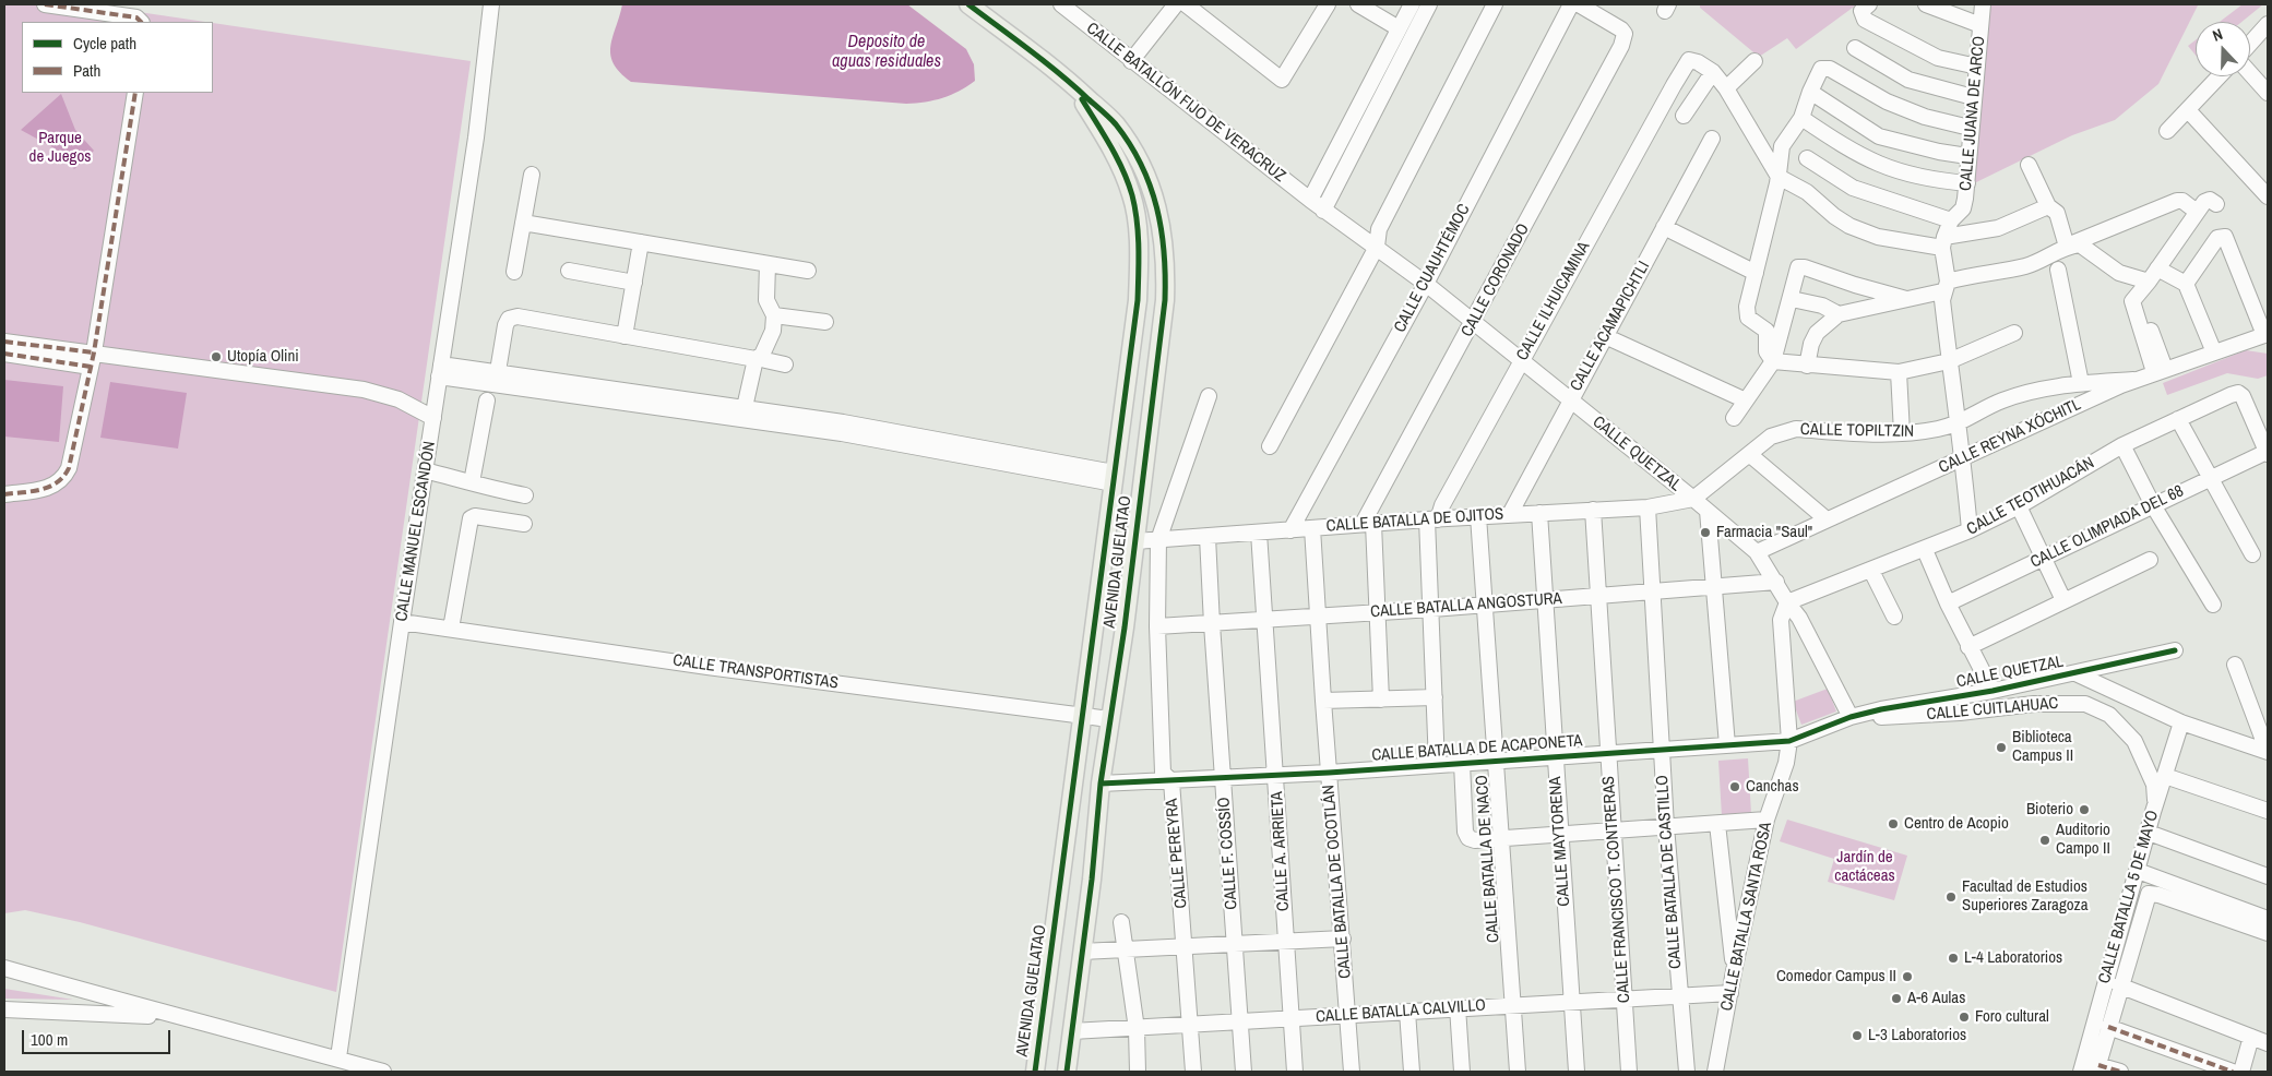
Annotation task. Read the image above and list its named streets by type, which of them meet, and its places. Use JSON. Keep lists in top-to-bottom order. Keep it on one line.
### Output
{"streets":{"main road":["AVENIDA GUELATAO"],"street":["CALLE BATALLÓN FIJO DE VERACRUZ","CALLE JUANA DE ARCO","CALLE CUAUHTÉMOC","CALLE CORONADO","CALLE ILHUICAMINA","CALLE ACAMAPICHTLI","CALLE TOPILTZIN","CALLE REYNA XÓCHITL","CALLE QUETZAL","CALLE TEOTIHUACÁN","CALLE BATALLA DE OJITOS","CALLE OLIMPIADA DEL 68","CALLE MANUEL ESCANDÓN","CALLE BATALLA ANGOSTURA","CALLE TRANSPORTISTAS","CALLE CUITLAHUAC","CALLE BATALLA DE ACAPONETA","CALLE MAYTORENA","CALLE A. ARRIETA","CALLE PEREYRA","CALLE F. COSSÍO","CALLE BATALLA DE NACO","CALLE BATALLA DE CASTILLO","CALLE BATALLA DE OCOTLÁN","CALLE FRANCISCO T. CONTRERAS","CALLE BATALLA 5 DE MAYO","CALLE BATALLA SANTA ROSA","CALLE BATALLA CALVILLO"]},"crossings":[["CALLE BATALLÓN FIJO DE VERACRUZ","CALLE QUETZAL"],["CALLE CUAUHTÉMOC","CALLE QUETZAL"],["CALLE CUAUHTÉMOC","CALLE BATALLA DE OJITOS"],["CALLE CORONADO","CALLE QUETZAL"],["CALLE CORONADO","CALLE BATALLA DE OJITOS"],["CALLE ILHUICAMINA","CALLE QUETZAL"],["CALLE ILHUICAMINA","CALLE BATALLA DE OJITOS"],["CALLE ACAMAPICHTLI","CALLE QUETZAL"],["CALLE ACAMAPICHTLI","CALLE BATALLA DE OJITOS"],["CALLE TOPILTZIN","CALLE REYNA XÓCHITL"],["CALLE TOPILTZIN","CALLE QUETZAL"],["CALLE TOPILTZIN","CALLE BATALLA DE OJITOS"],["CALLE REYNA XÓCHITL","CALLE QUETZAL"],["CALLE QUETZAL","CALLE TEOTIHUACÁN"],["CALLE QUETZAL","CALLE BATALLA DE OJITOS"],["CALLE QUETZAL","CALLE BATALLA ANGOSTURA"],["CALLE QUETZAL","CALLE CUITLAHUAC"],["CALLE QUETZAL","CALLE BATALLA DE ACAPONETA"],["CALLE QUETZAL","CALLE BATALLA SANTA ROSA"],["CALLE TEOTIHUACÁN","CALLE OLIMPIADA DEL 68"],["CALLE TEOTIHUACÁN","CALLE BATALLA SANTA ROSA"],["CALLE BATALLA DE OJITOS","AVENIDA GUELATAO"],["CALLE BATALLA DE OJITOS","CALLE MAYTORENA"],["CALLE BATALLA DE OJITOS","CALLE A. ARRIETA"],["CALLE BATALLA DE OJITOS","CALLE PEREYRA"],["CALLE BATALLA DE OJITOS","CALLE F. COSSÍO"],["CALLE BATALLA DE OJITOS","CALLE BATALLA DE NACO"],["CALLE BATALLA DE OJITOS","CALLE BATALLA DE CASTILLO"],["CALLE BATALLA DE OJITOS","CALLE BATALLA DE OCOTLÁN"],["CALLE BATALLA DE OJITOS","CALLE FRANCISCO T. CONTRERAS"],["CALLE MANUEL ESCANDÓN","CALLE TRANSPORTISTAS"],["AVENIDA GUELATAO","CALLE TRANSPORTISTAS"],["AVENIDA GUELATAO","CALLE BATALLA DE ACAPONETA"],["AVENIDA GUELATAO","CALLE BATALLA CALVILLO"],["CALLE BATALLA ANGOSTURA","CALLE MAYTORENA"],["CALLE BATALLA ANGOSTURA","CALLE A. ARRIETA"],["CALLE BATALLA ANGOSTURA","CALLE PEREYRA"],["CALLE BATALLA ANGOSTURA","CALLE F. COSSÍO"],["CALLE BATALLA ANGOSTURA","CALLE BATALLA DE NACO"],["CALLE BATALLA ANGOSTURA","CALLE BATALLA DE CASTILLO"],["CALLE BATALLA ANGOSTURA","CALLE BATALLA DE OCOTLÁN"],["CALLE BATALLA ANGOSTURA","CALLE FRANCISCO T. CONTRERAS"],["CALLE CUITLAHUAC","CALLE BATALLA DE ACAPONETA"],["CALLE CUITLAHUAC","CALLE BATALLA 5 DE MAYO"],["CALLE BATALLA DE ACAPONETA","CALLE MAYTORENA"],["CALLE BATALLA DE ACAPONETA","CALLE A. ARRIETA"],["CALLE BATALLA DE ACAPONETA","CALLE PEREYRA"],["CALLE BATALLA DE ACAPONETA","CALLE F. COSSÍO"],["CALLE BATALLA DE ACAPONETA","CALLE BATALLA DE NACO"],["CALLE BATALLA DE ACAPONETA","CALLE BATALLA DE CASTILLO"],["CALLE BATALLA DE ACAPONETA","CALLE BATALLA DE OCOTLÁN"],["CALLE BATALLA DE ACAPONETA","CALLE FRANCISCO T. CONTRERAS"],["CALLE BATALLA DE ACAPONETA","CALLE BATALLA SANTA ROSA"],["CALLE MAYTORENA","CALLE BATALLA CALVILLO"],["CALLE A. ARRIETA","CALLE BATALLA CALVILLO"],["CALLE PEREYRA","CALLE BATALLA CALVILLO"],["CALLE F. COSSÍO","CALLE BATALLA CALVILLO"],["CALLE BATALLA DE NACO","CALLE BATALLA CALVILLO"],["CALLE BATALLA DE CASTILLO","CALLE BATALLA CALVILLO"],["CALLE BATALLA DE OCOTLÁN","CALLE BATALLA CALVILLO"],["CALLE FRANCISCO T. CONTRERAS","CALLE BATALLA CALVILLO"],["CALLE BATALLA SANTA ROSA","CALLE BATALLA CALVILLO"]],"water":["Deposito de aguas residuales"],"parks":["Parque de Juegos","Jardín de cactáceas"],"places":["Utopía Olini","Farmacia \"Saul\"","Biblioteca Campus II","Canchas","Bioterio","Centro de Acopio","Auditorio Campo II","Facultad de Estudios Superiores Zaragoza","L-4 Laboratorios","Comedor Campus II","A-6 Aulas","Foro cultural","L-3 Laboratorios"],"legend":["Cycle path","Path"],"scale_bar":"100 m","north":"top"}
